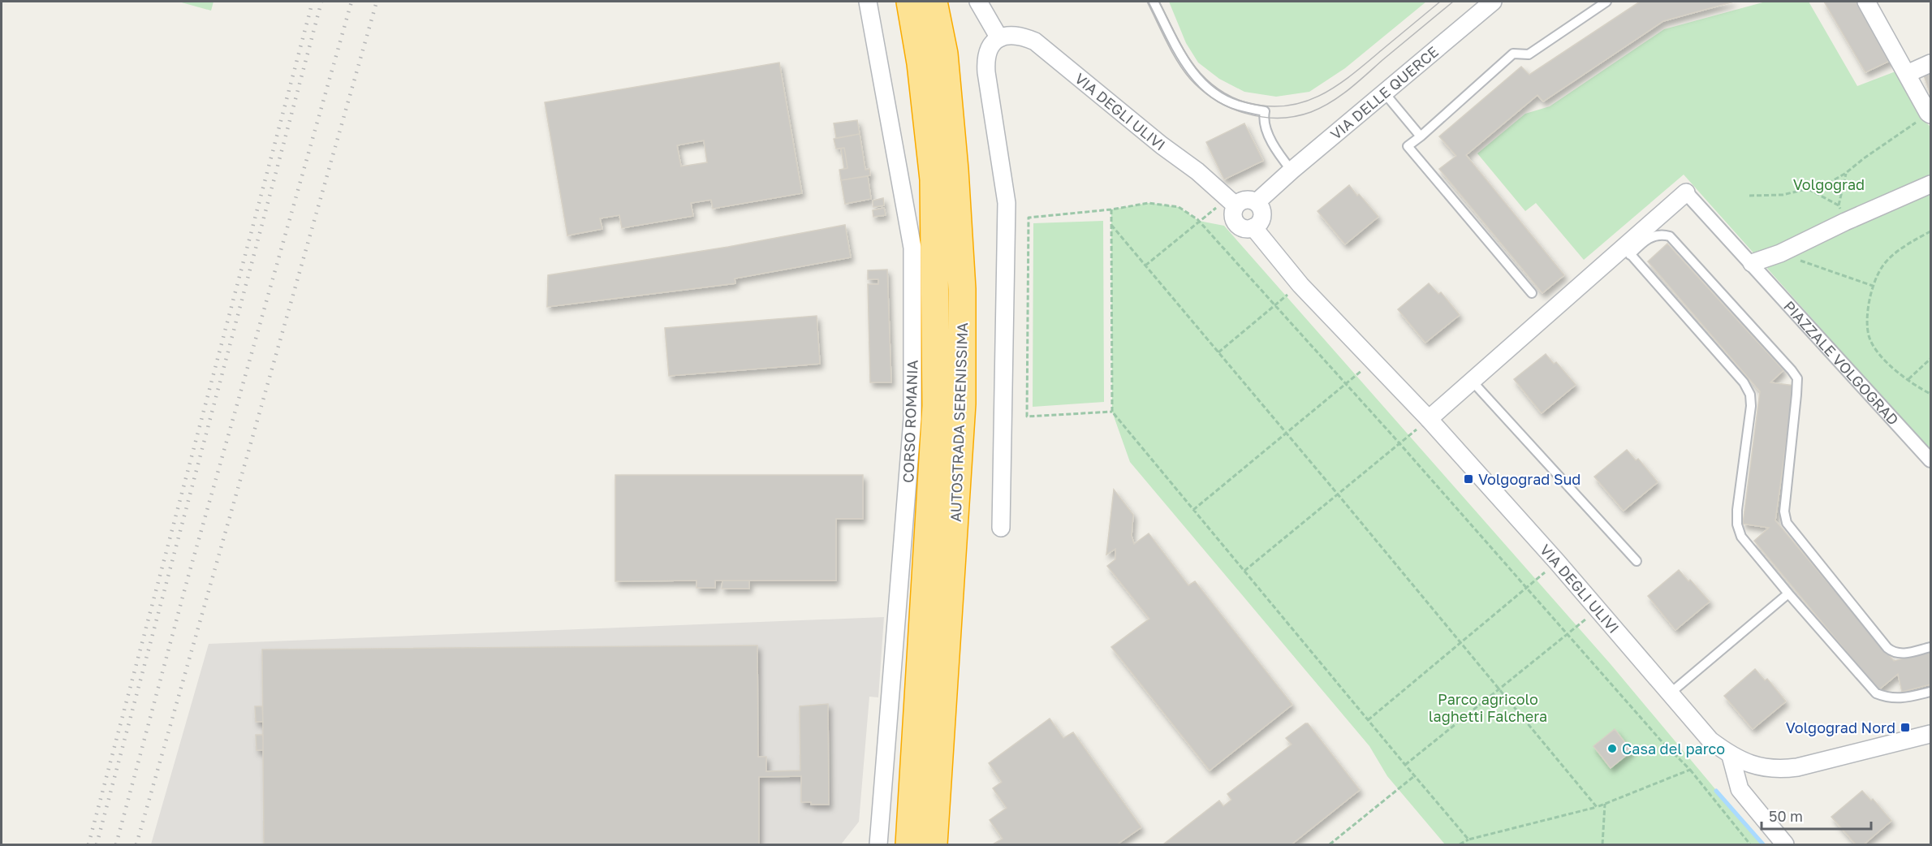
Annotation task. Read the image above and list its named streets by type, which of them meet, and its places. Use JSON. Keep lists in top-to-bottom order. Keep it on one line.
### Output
{"streets":{"highway":["AUTOSTRADA SERENISSIMA"],"street":["VIA DELLE QUERCE","VIA DEGLI ULIVI","PIAZZALE VOLGOGRAD","CORSO ROMANIA"]},"crossings":[["VIA DELLE QUERCE","VIA DEGLI ULIVI"]],"parks":["Volgograd","Parco agricolo laghetti Falchera"],"places":{"transit":["Volgograd Sud","Volgograd Nord"],"other":["Casa del parco"]},"scale_bar":"50 m"}
